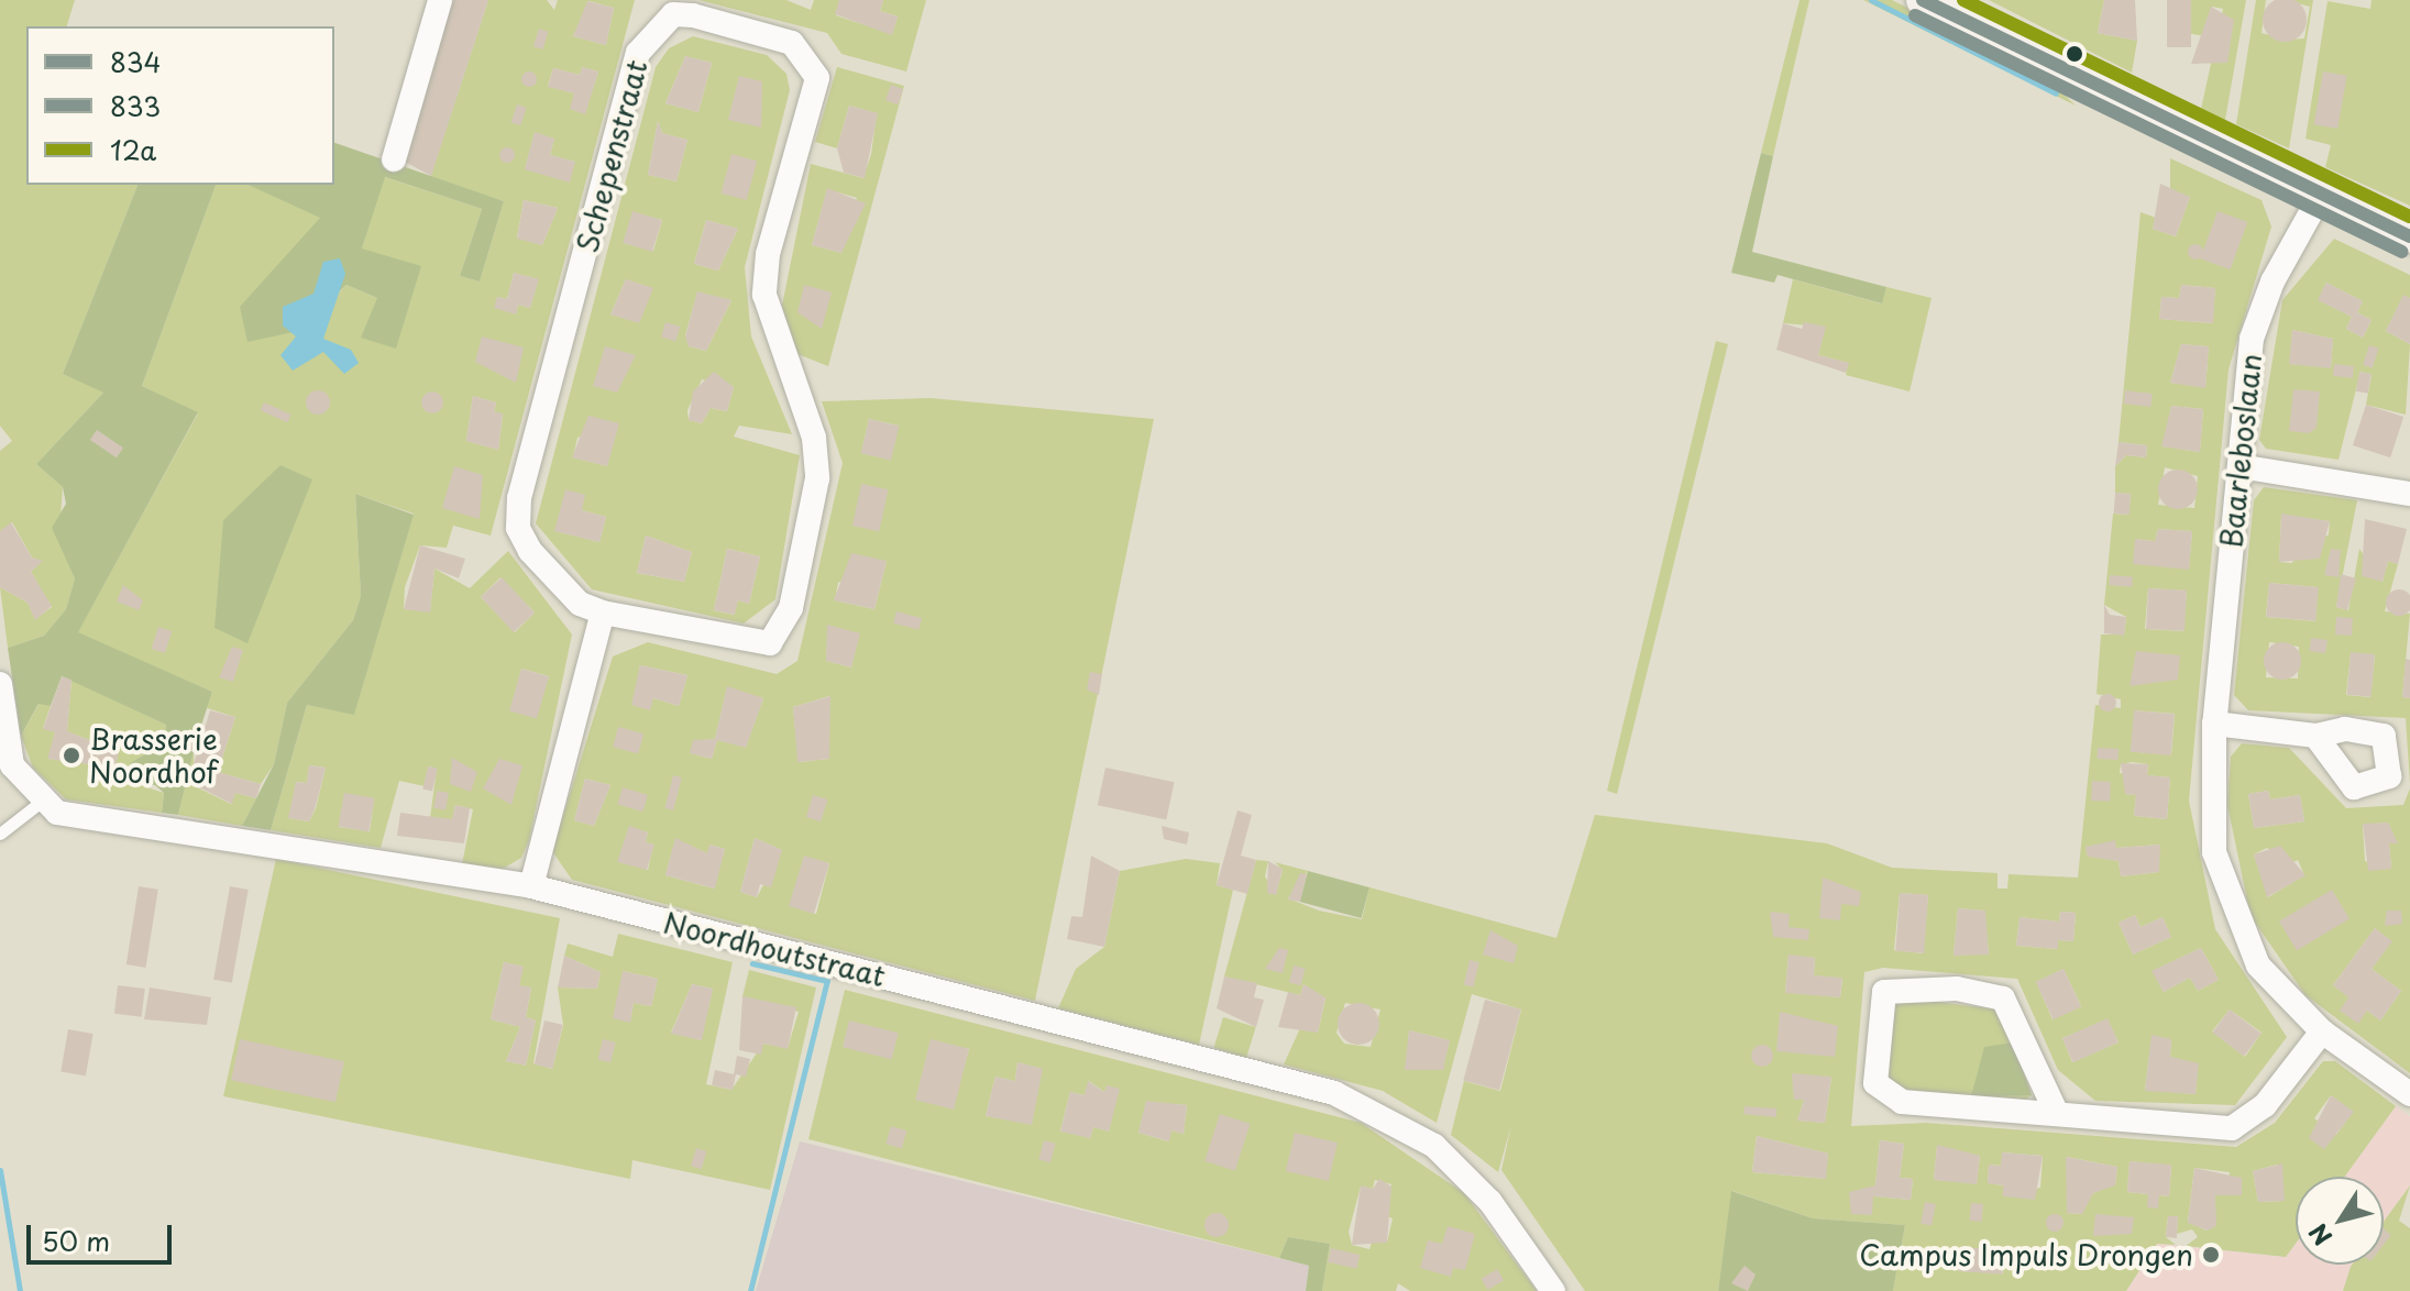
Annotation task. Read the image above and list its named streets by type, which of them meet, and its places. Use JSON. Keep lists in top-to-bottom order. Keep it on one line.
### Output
{"streets":{"street":["Schepenstraat","Baarleboslaan","Noordhoutstraat"]},"places":["Brasserie Noordhof","Campus Impuls Drongen"],"lines":["transit line 834","transit line 12a","transit line 833"],"legend":["834","833","12a"],"scale_bar":"50 m","north":"bottom left"}
